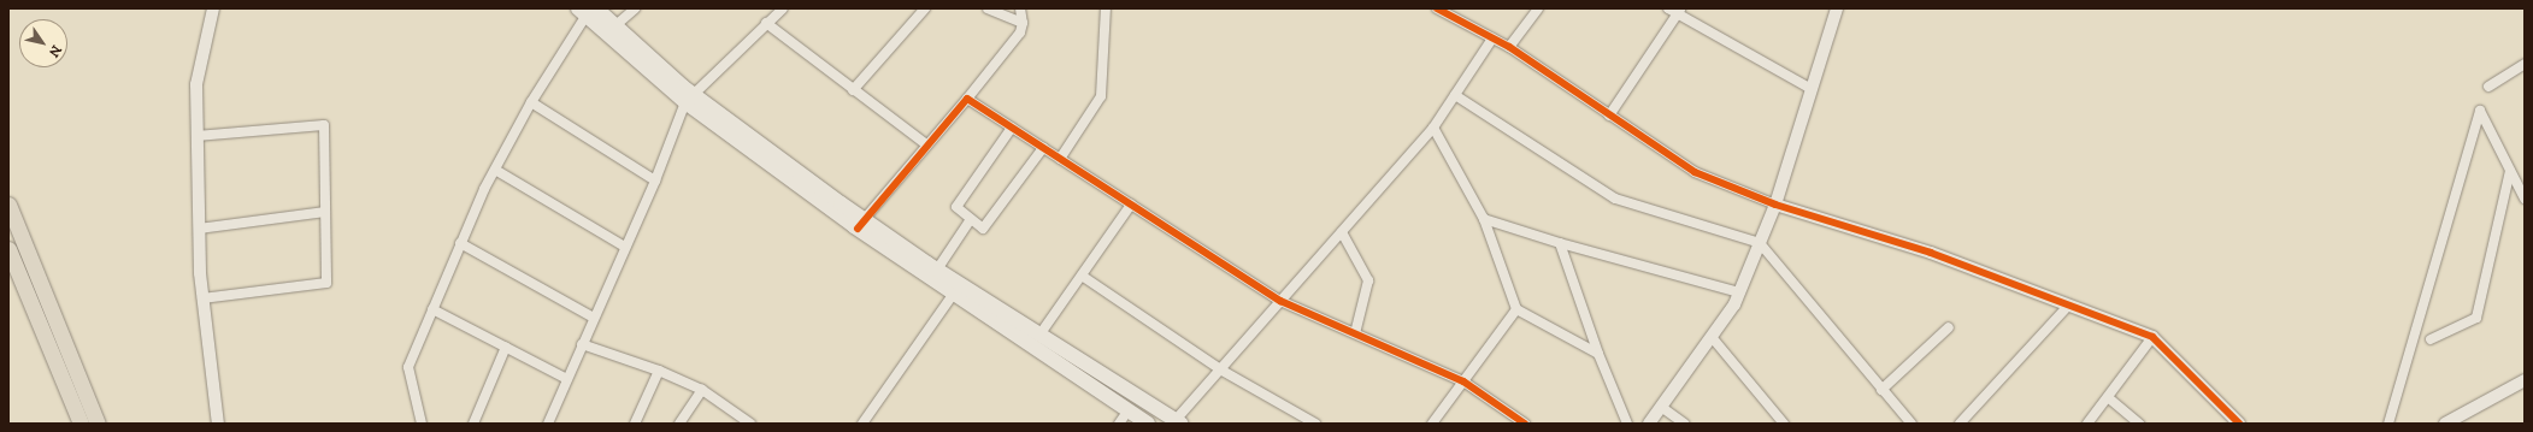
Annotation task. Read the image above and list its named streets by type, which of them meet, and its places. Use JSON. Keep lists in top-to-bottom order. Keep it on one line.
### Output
{"north":"bottom right"}
